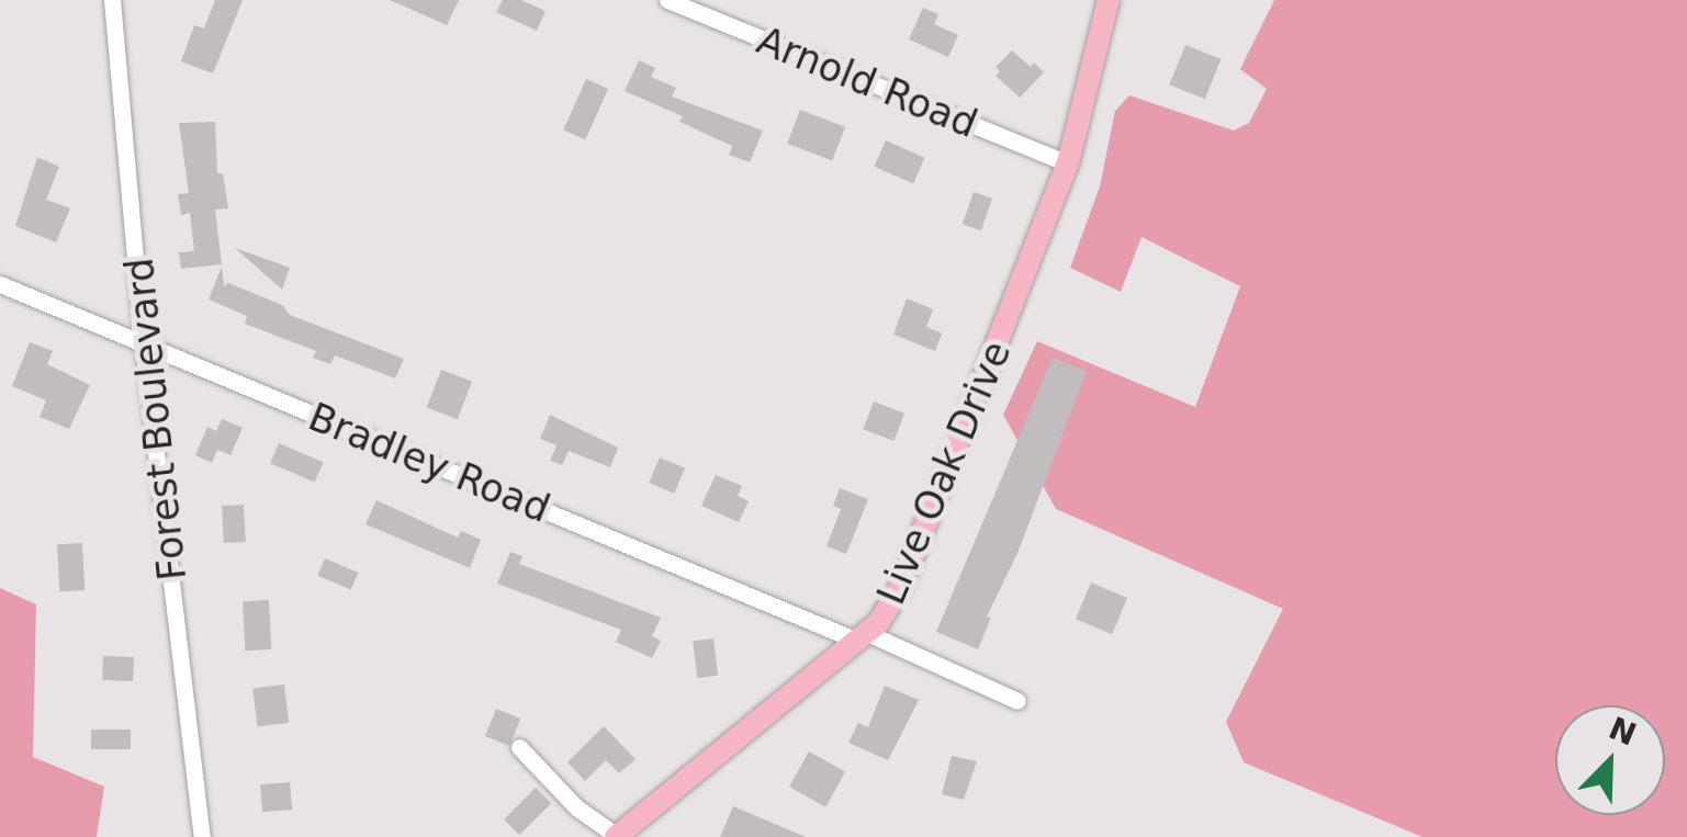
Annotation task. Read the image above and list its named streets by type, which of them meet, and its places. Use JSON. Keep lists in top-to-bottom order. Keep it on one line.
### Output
{"streets":{"main road":["Live Oak Drive"],"street":["Arnold Road","Forest Boulevard","Bradley Road"]},"crossings":[["Arnold Road","Live Oak Drive"],["Forest Boulevard","Bradley Road"],["Bradley Road","Live Oak Drive"]],"north":"top right"}
